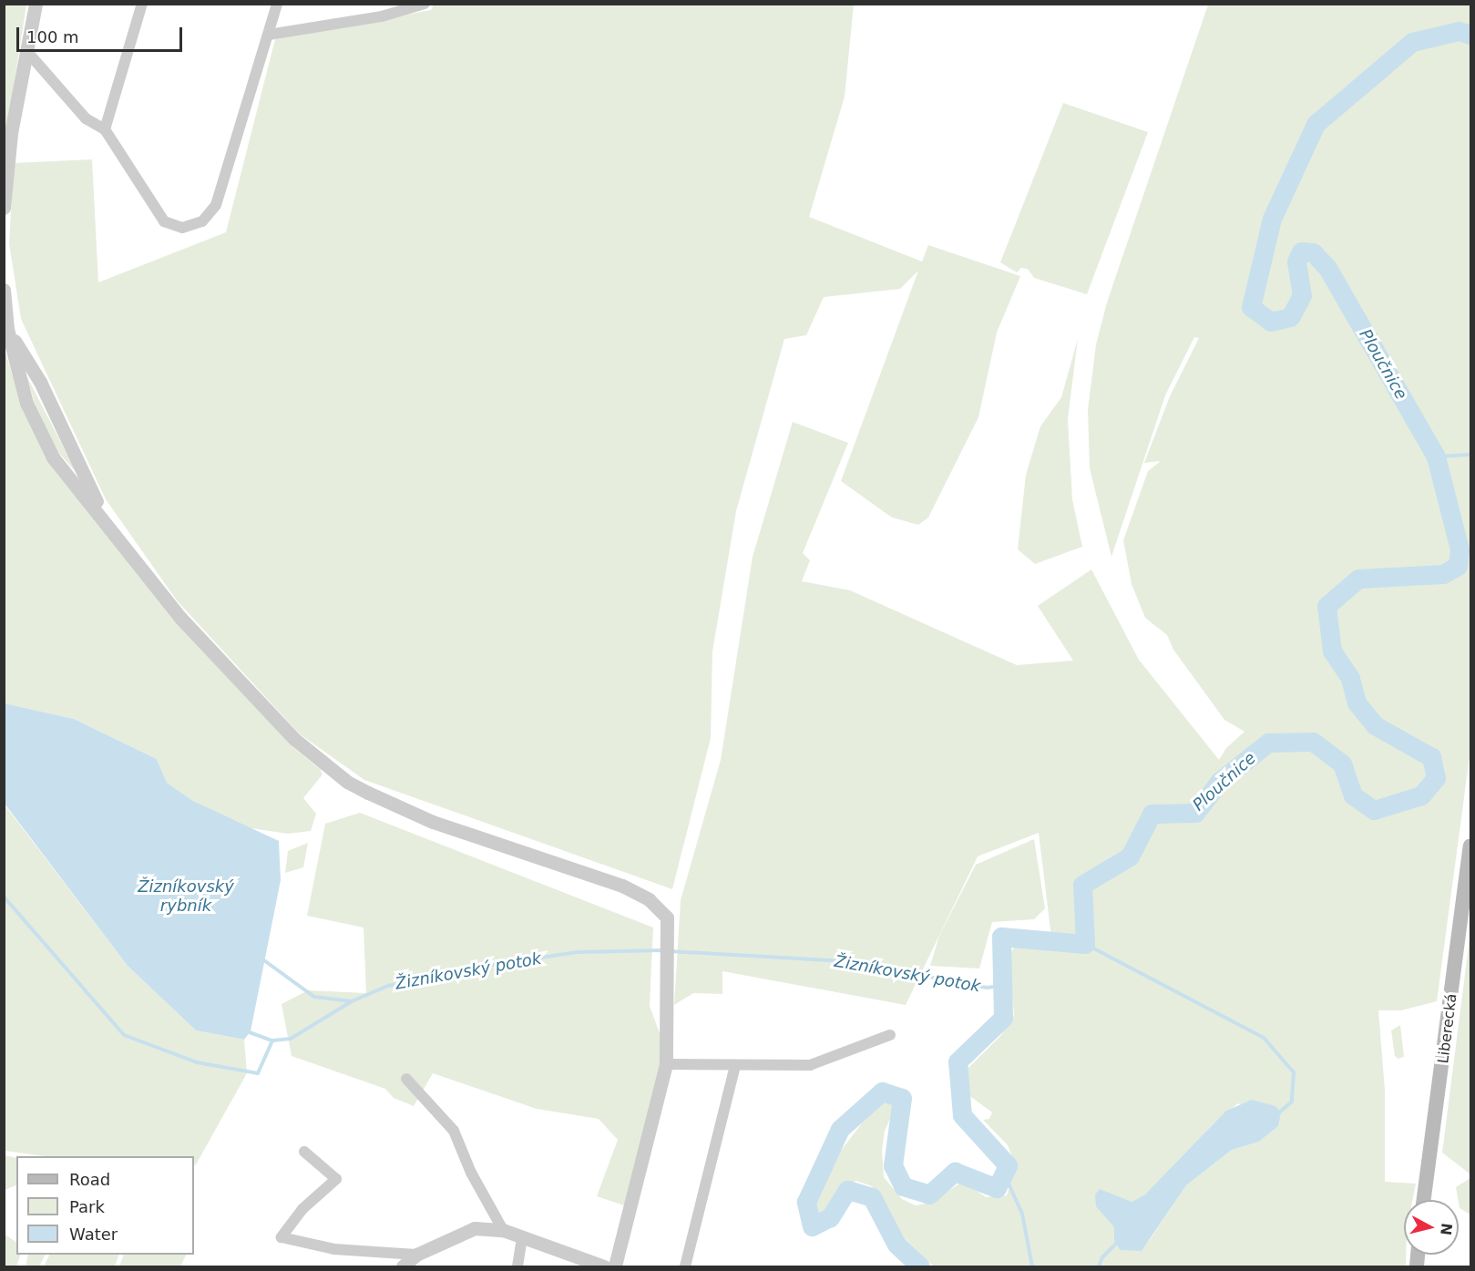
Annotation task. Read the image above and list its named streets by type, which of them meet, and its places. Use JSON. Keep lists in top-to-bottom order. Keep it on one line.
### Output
{"streets":{"main road":["Liberecká"]},"water":["Ploučnice","Žizníkovský rybník","Žizníkovský potok"],"legend":["Road","Park","Water"],"scale_bar":"100 m","north":"right"}
